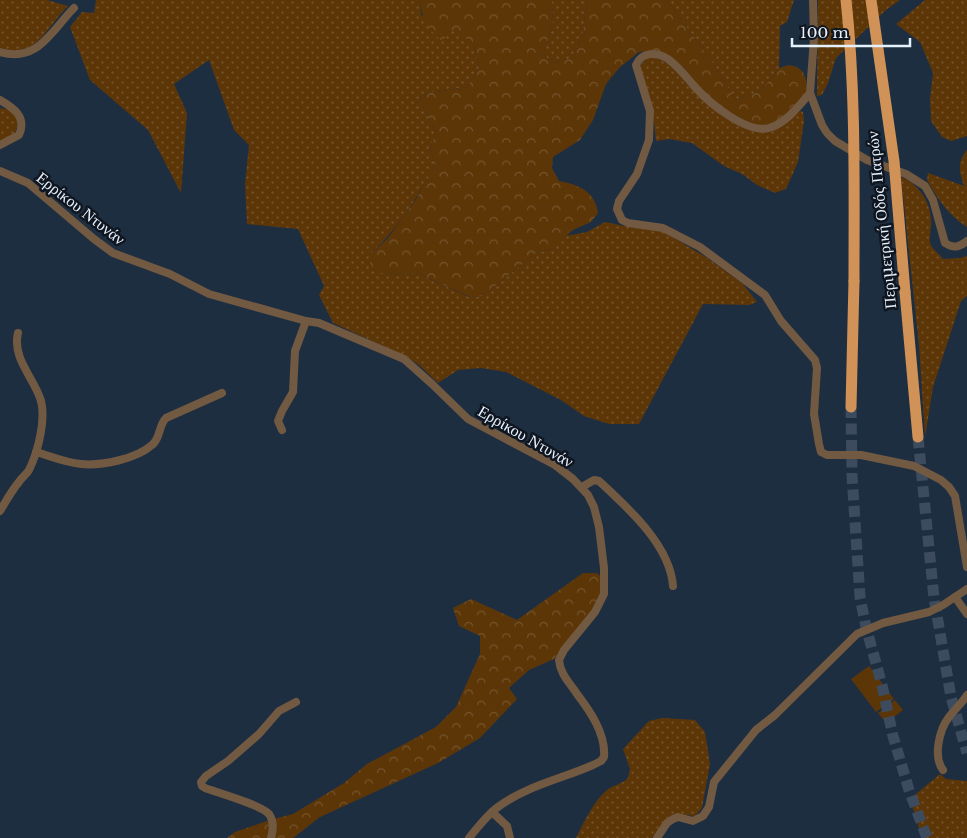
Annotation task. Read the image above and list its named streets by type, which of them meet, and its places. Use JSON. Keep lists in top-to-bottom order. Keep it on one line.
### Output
{"streets":{"highway":["Περιμετρική Οδός Πατρών"],"street":["Ερρίκου Ντυνάν"]},"scale_bar":"100 m"}
